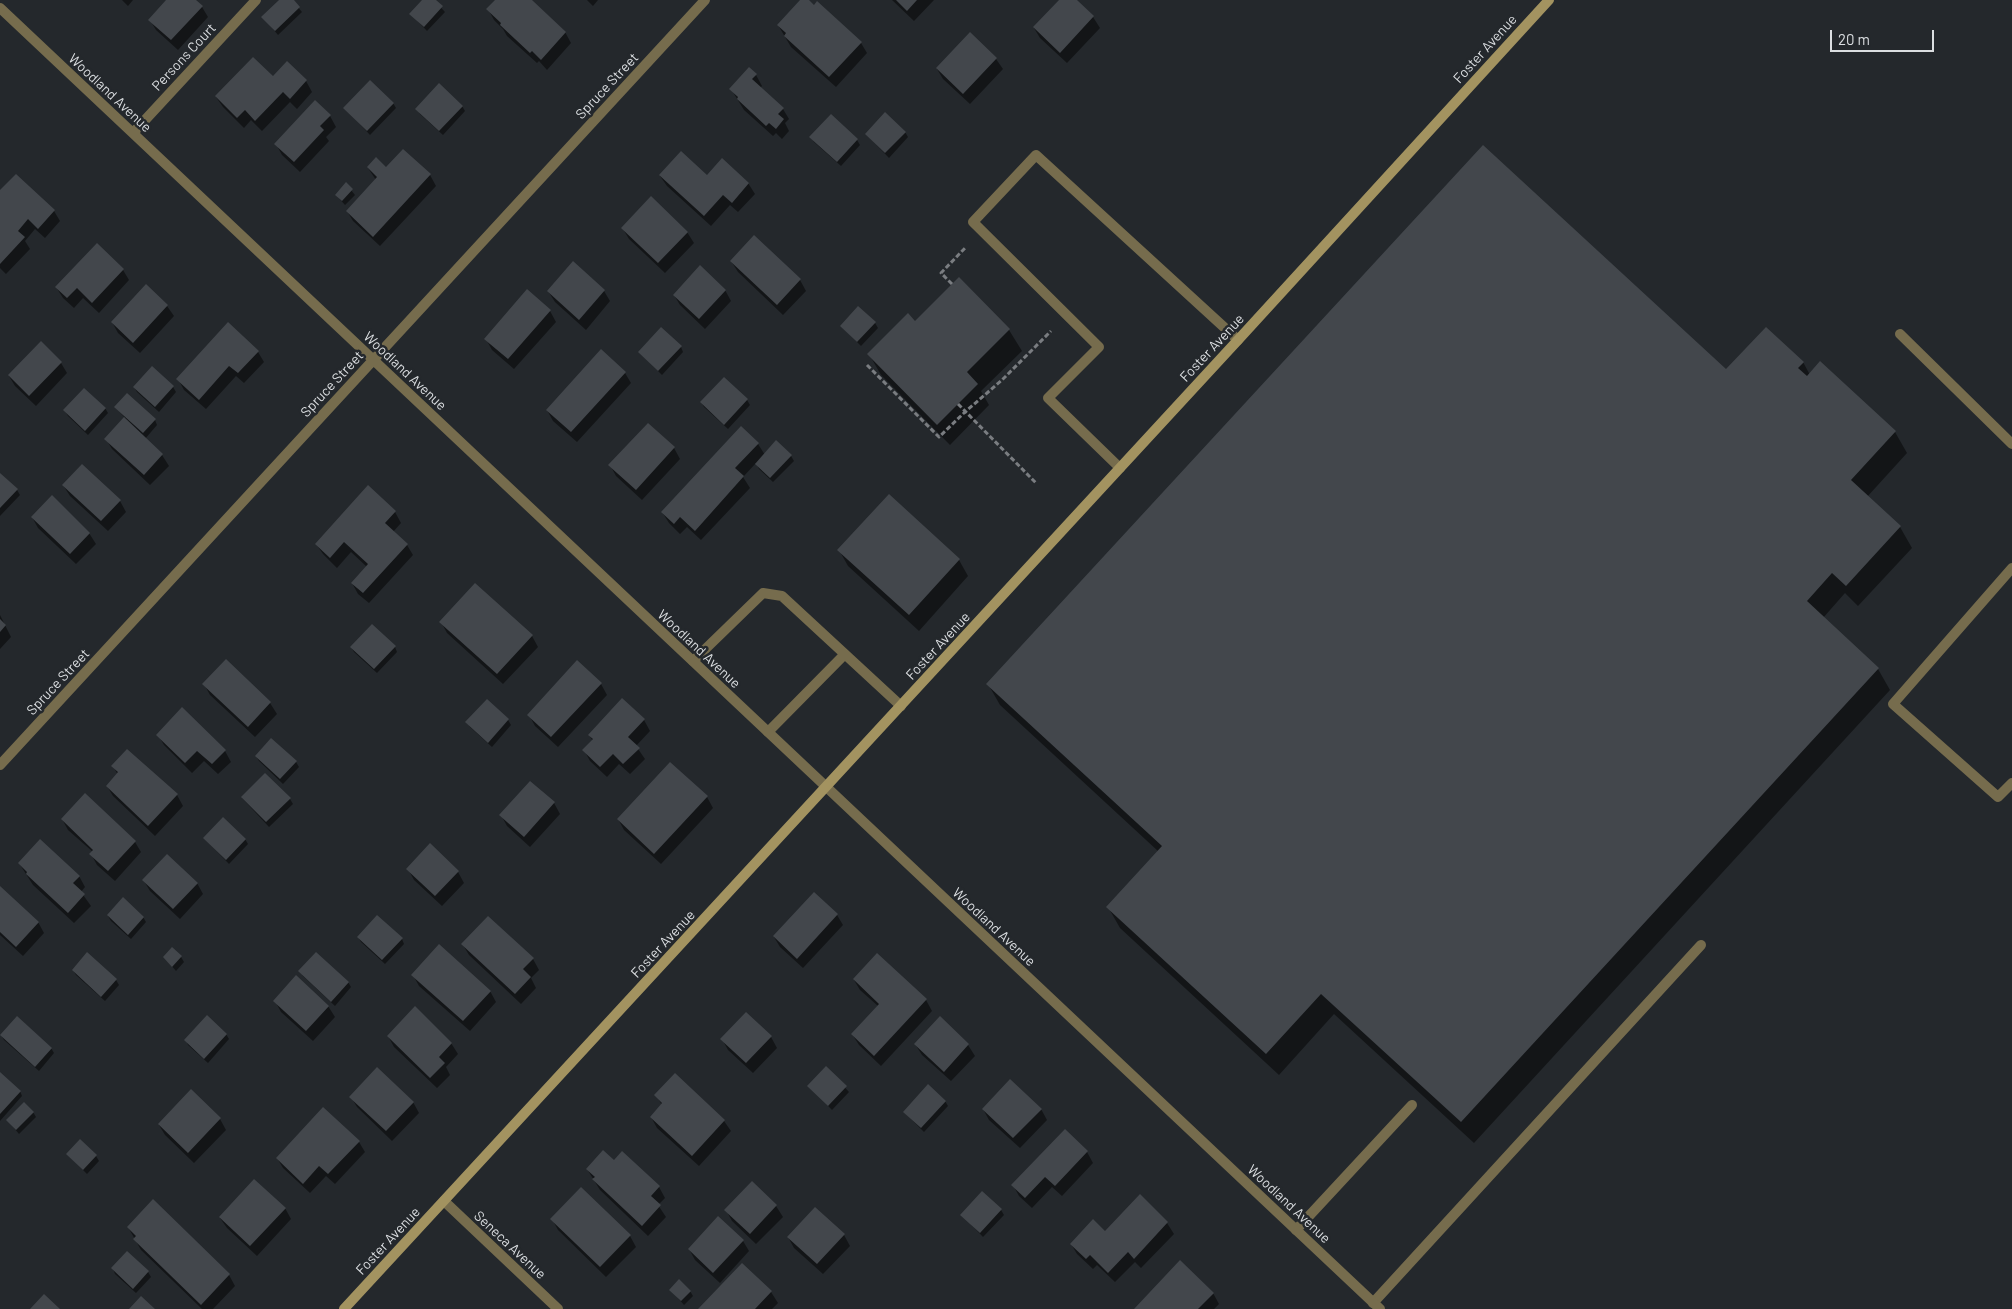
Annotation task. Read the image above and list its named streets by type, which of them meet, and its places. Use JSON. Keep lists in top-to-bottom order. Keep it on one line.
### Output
{"streets":{"street":["Foster Avenue","Persons Court","Spruce Street","Woodland Avenue","Seneca Avenue"]},"crossings":[["Foster Avenue","Woodland Avenue"],["Foster Avenue","Seneca Avenue"],["Persons Court","Woodland Avenue"],["Spruce Street","Woodland Avenue"]],"scale_bar":"20 m"}
